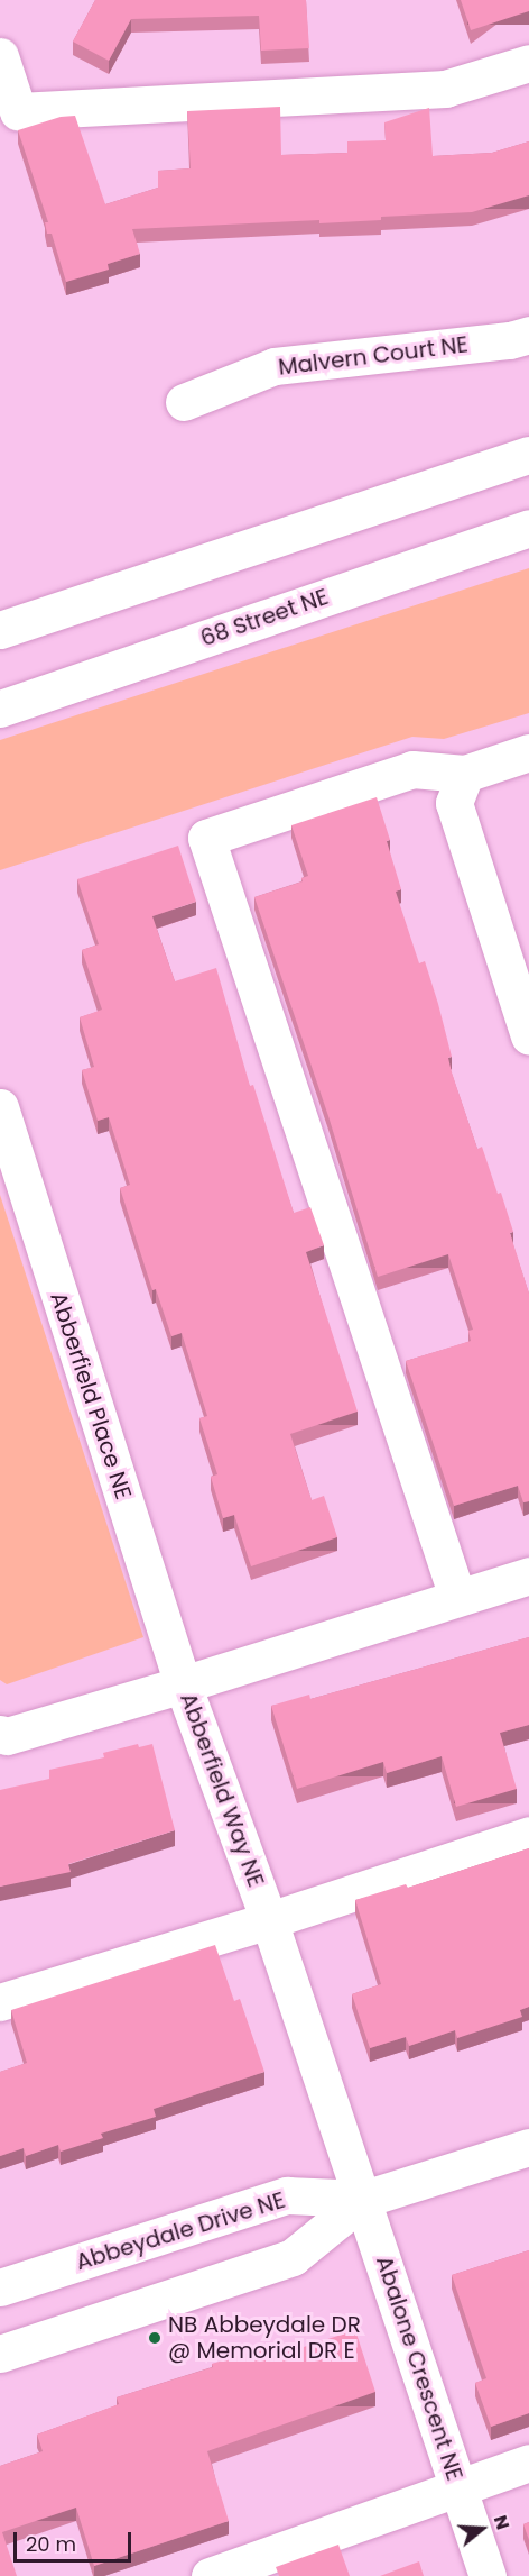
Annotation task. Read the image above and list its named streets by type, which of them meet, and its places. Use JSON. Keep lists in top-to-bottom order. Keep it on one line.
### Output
{"streets":{"street":["Malvern Court NE","68 Street NE","Abberfield Place NE","Abberfield Way NE","Abbeydale Drive NE","Abalone Crescent NE"]},"crossings":[["Abberfield Place NE","Abberfield Way NE"],["Abberfield Way NE","Abbeydale Drive NE"],["Abberfield Way NE","Abalone Crescent NE"],["Abbeydale Drive NE","Abalone Crescent NE"]],"places":["NB Abbeydale DR @ Memorial DR E"],"scale_bar":"20 m","north":"right"}
